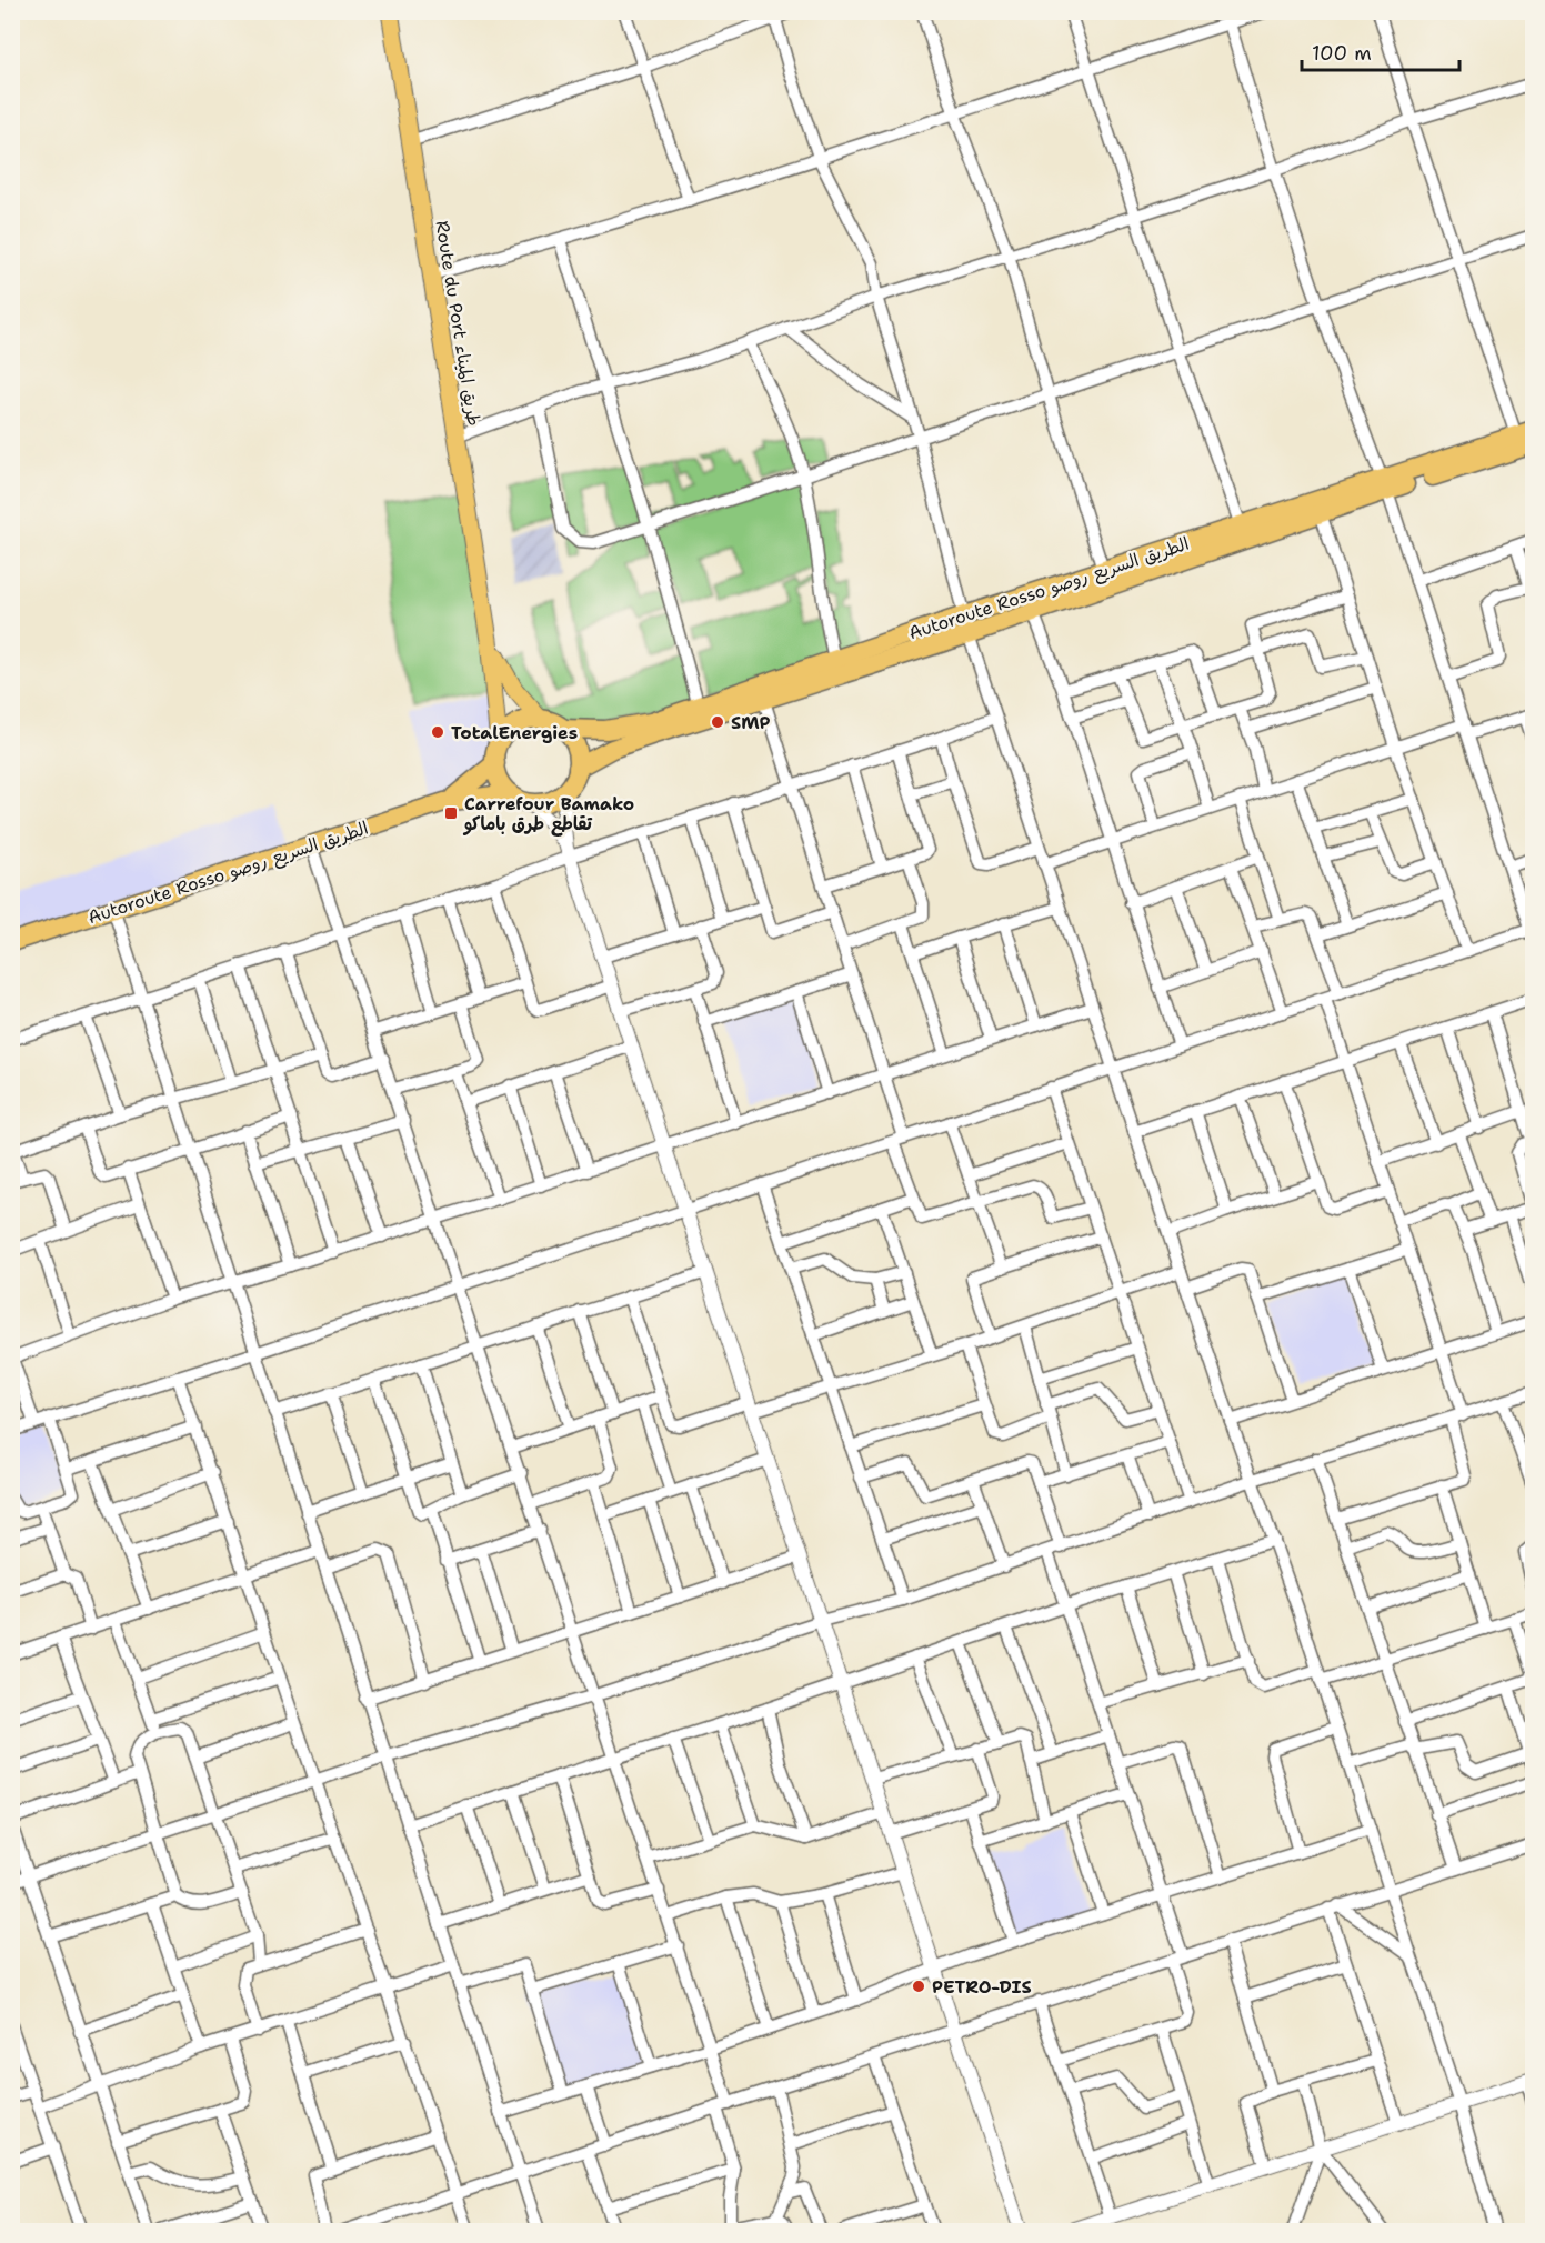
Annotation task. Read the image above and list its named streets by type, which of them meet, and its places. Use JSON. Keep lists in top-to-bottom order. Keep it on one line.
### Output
{"streets":{"highway":["Autoroute Rosso الطريق السريع روصو"],"main road":["Route du Port طريق الميناء"]},"crossings":[["Route du Port طريق الميناء","Autoroute Rosso الطريق السريع روصو"]],"places":{"other":["SMP","TotalEnergies","PETRO-DIS"],"transit":["Carrefour Bamako تقاطع طرق باماكو"]},"scale_bar":"100 m"}
